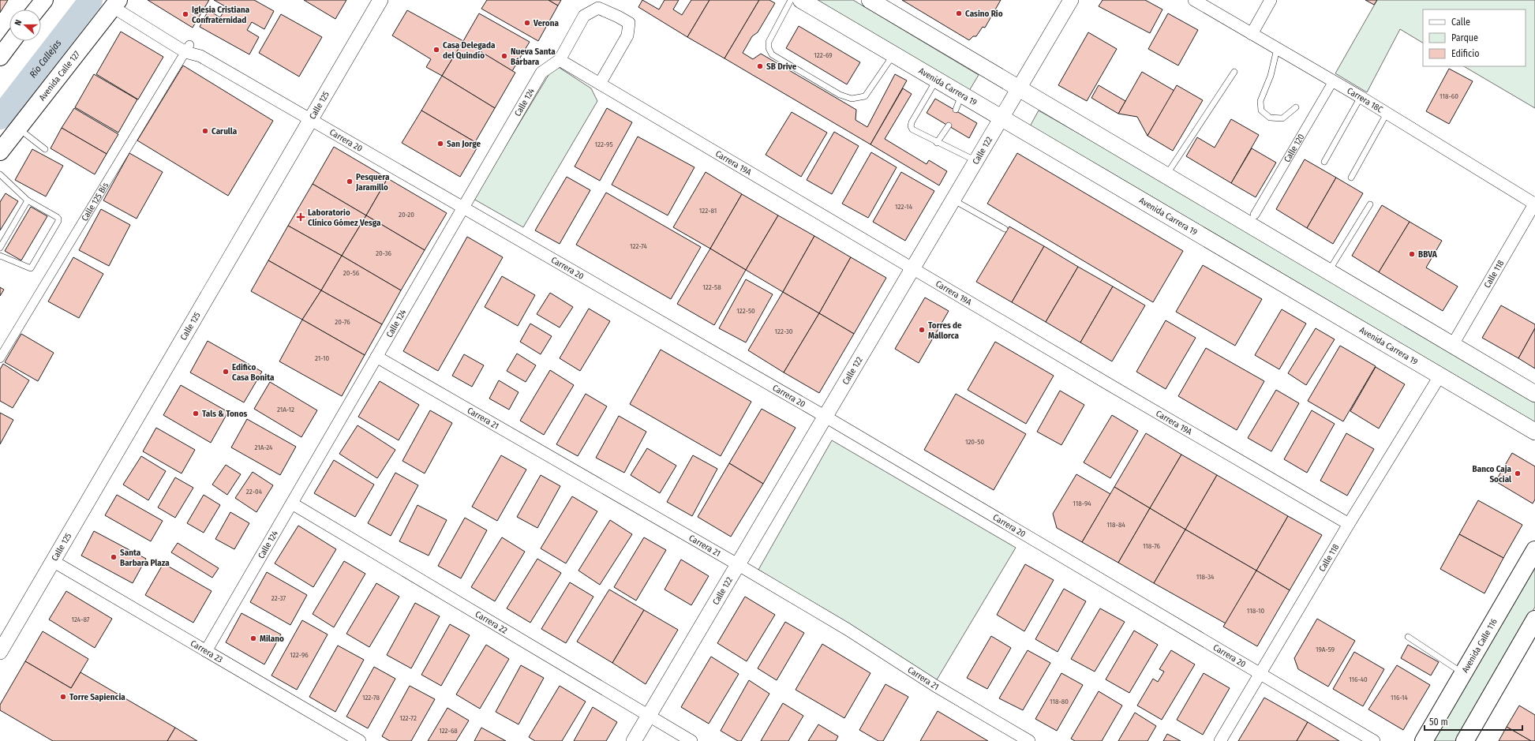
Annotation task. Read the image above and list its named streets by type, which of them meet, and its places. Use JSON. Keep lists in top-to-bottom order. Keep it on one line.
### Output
{"streets":{"main road":["Avenida Calle 127","Avenida Carrera 19","Avenida Calle 116"],"street":["Carrera 18C","Calle 124","Calle 125","Carrera 20","Calle 120","Calle 122","Carrera 19A","Calle 125 Bis","Calle 118","Carrera 21","Carrera 22","Carrera 23"]},"crossings":[["Avenida Calle 127","Carrera 20"],["Avenida Carrera 19","Calle 122"],["Avenida Carrera 19","Calle 118"],["Carrera 18C","Calle 120"],["Carrera 18C","Calle 118"],["Calle 124","Carrera 20"],["Calle 124","Carrera 19A"],["Calle 124","Carrera 21"],["Calle 124","Carrera 22"],["Calle 124","Carrera 23"],["Calle 125","Carrera 20"],["Calle 125","Carrera 23"],["Carrera 20","Calle 122"],["Carrera 20","Calle 125 Bis"],["Carrera 20","Calle 118"],["Calle 122","Carrera 19A"],["Calle 122","Carrera 21"],["Calle 122","Carrera 22"],["Carrera 19A","Calle 118"]],"water":["Río Callejas"],"places":{"other":["Casino Rio","Iglesia Cristiana Confraternidad","Verona","Casa Delegada del Quindío","Nueva Santa Bárbara","SB Drive","Carulla","San Jorge","Pesquera Jaramillo","BBVA","Torres de Mallorca","Edifico Casa Bonita","Tals & Tonos","Banco Caja Social","Santa Barbara Plaza","Milano","Torre Sapiencia"],"health":["Laboratorio Clínico Gómez Vesga"]},"house_numbers":["122-69","118-60","122-95","122-14","122-81","20-20","122-74","20-36","20-56","122-58","122-50","20-76","122-30","21-10","21A-12","120-50","21A-24","22-04","118-94","118-84","118-76","118-34","22-37","118-10","124-87","19A-59","122-96","116-40","122-78","116-14","118-80","122-72","122-68"],"legend":["Calle","Parque","Edificio"],"scale_bar":"50 m","north":"left"}
